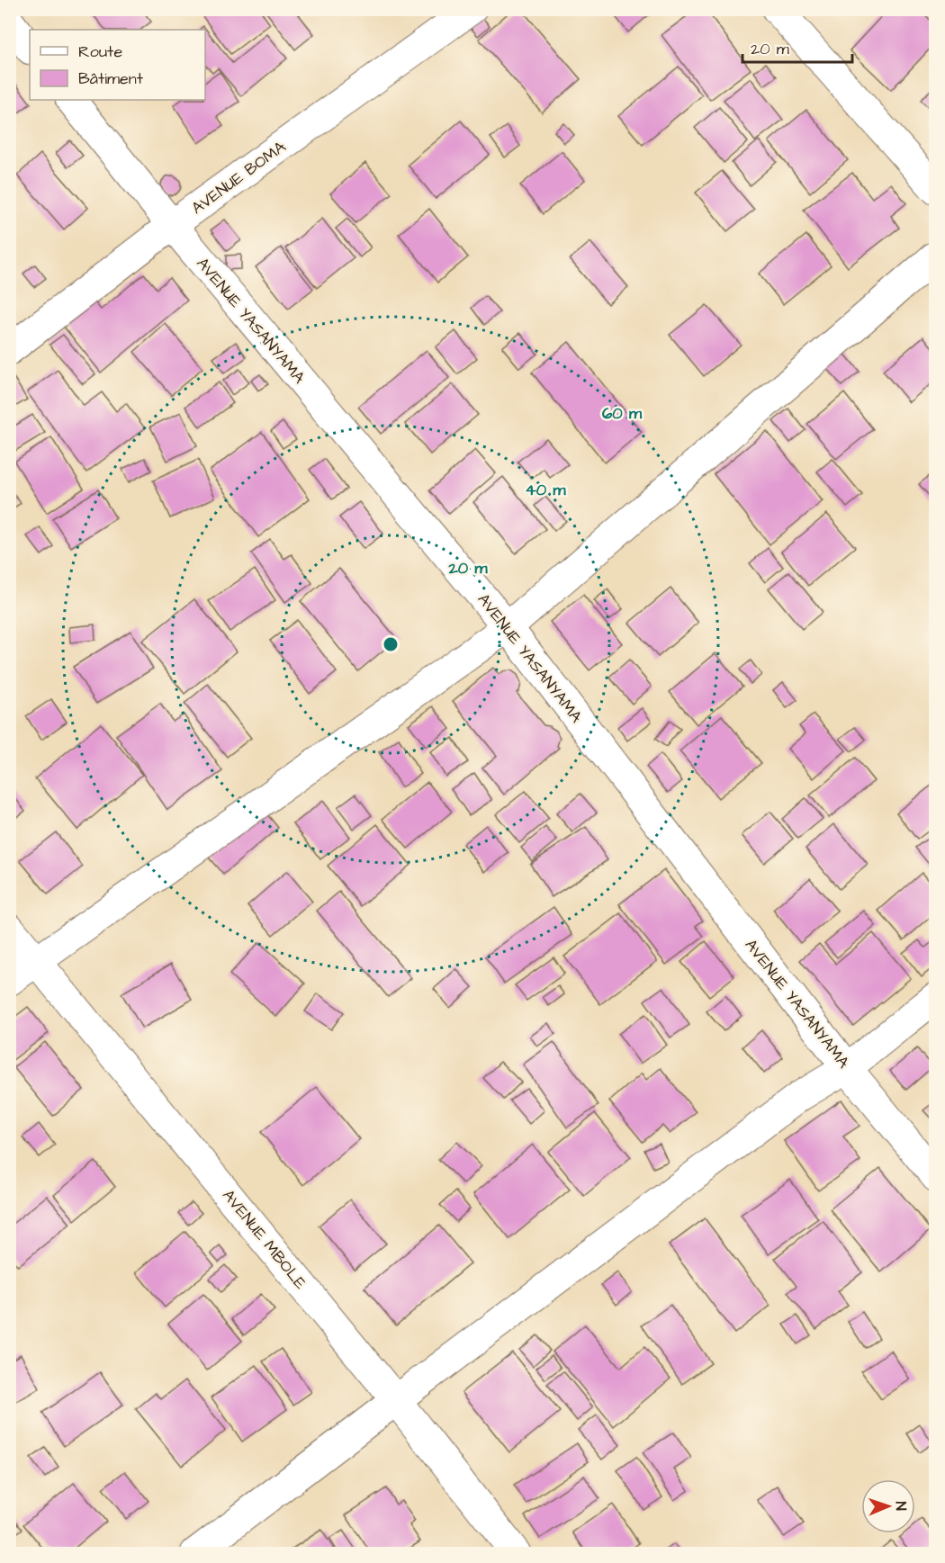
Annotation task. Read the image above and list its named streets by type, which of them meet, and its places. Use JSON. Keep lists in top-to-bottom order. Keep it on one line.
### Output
{"streets":{"street":["AVENUE BOMA","AVENUE YASANYAMA","AVENUE MBOLE"]},"crossings":[["AVENUE BOMA","AVENUE YASANYAMA"]],"legend":["Route","Bâtiment"],"scale_bar":"20 m","north":"right","rings":["60 m","40 m","20 m"]}
